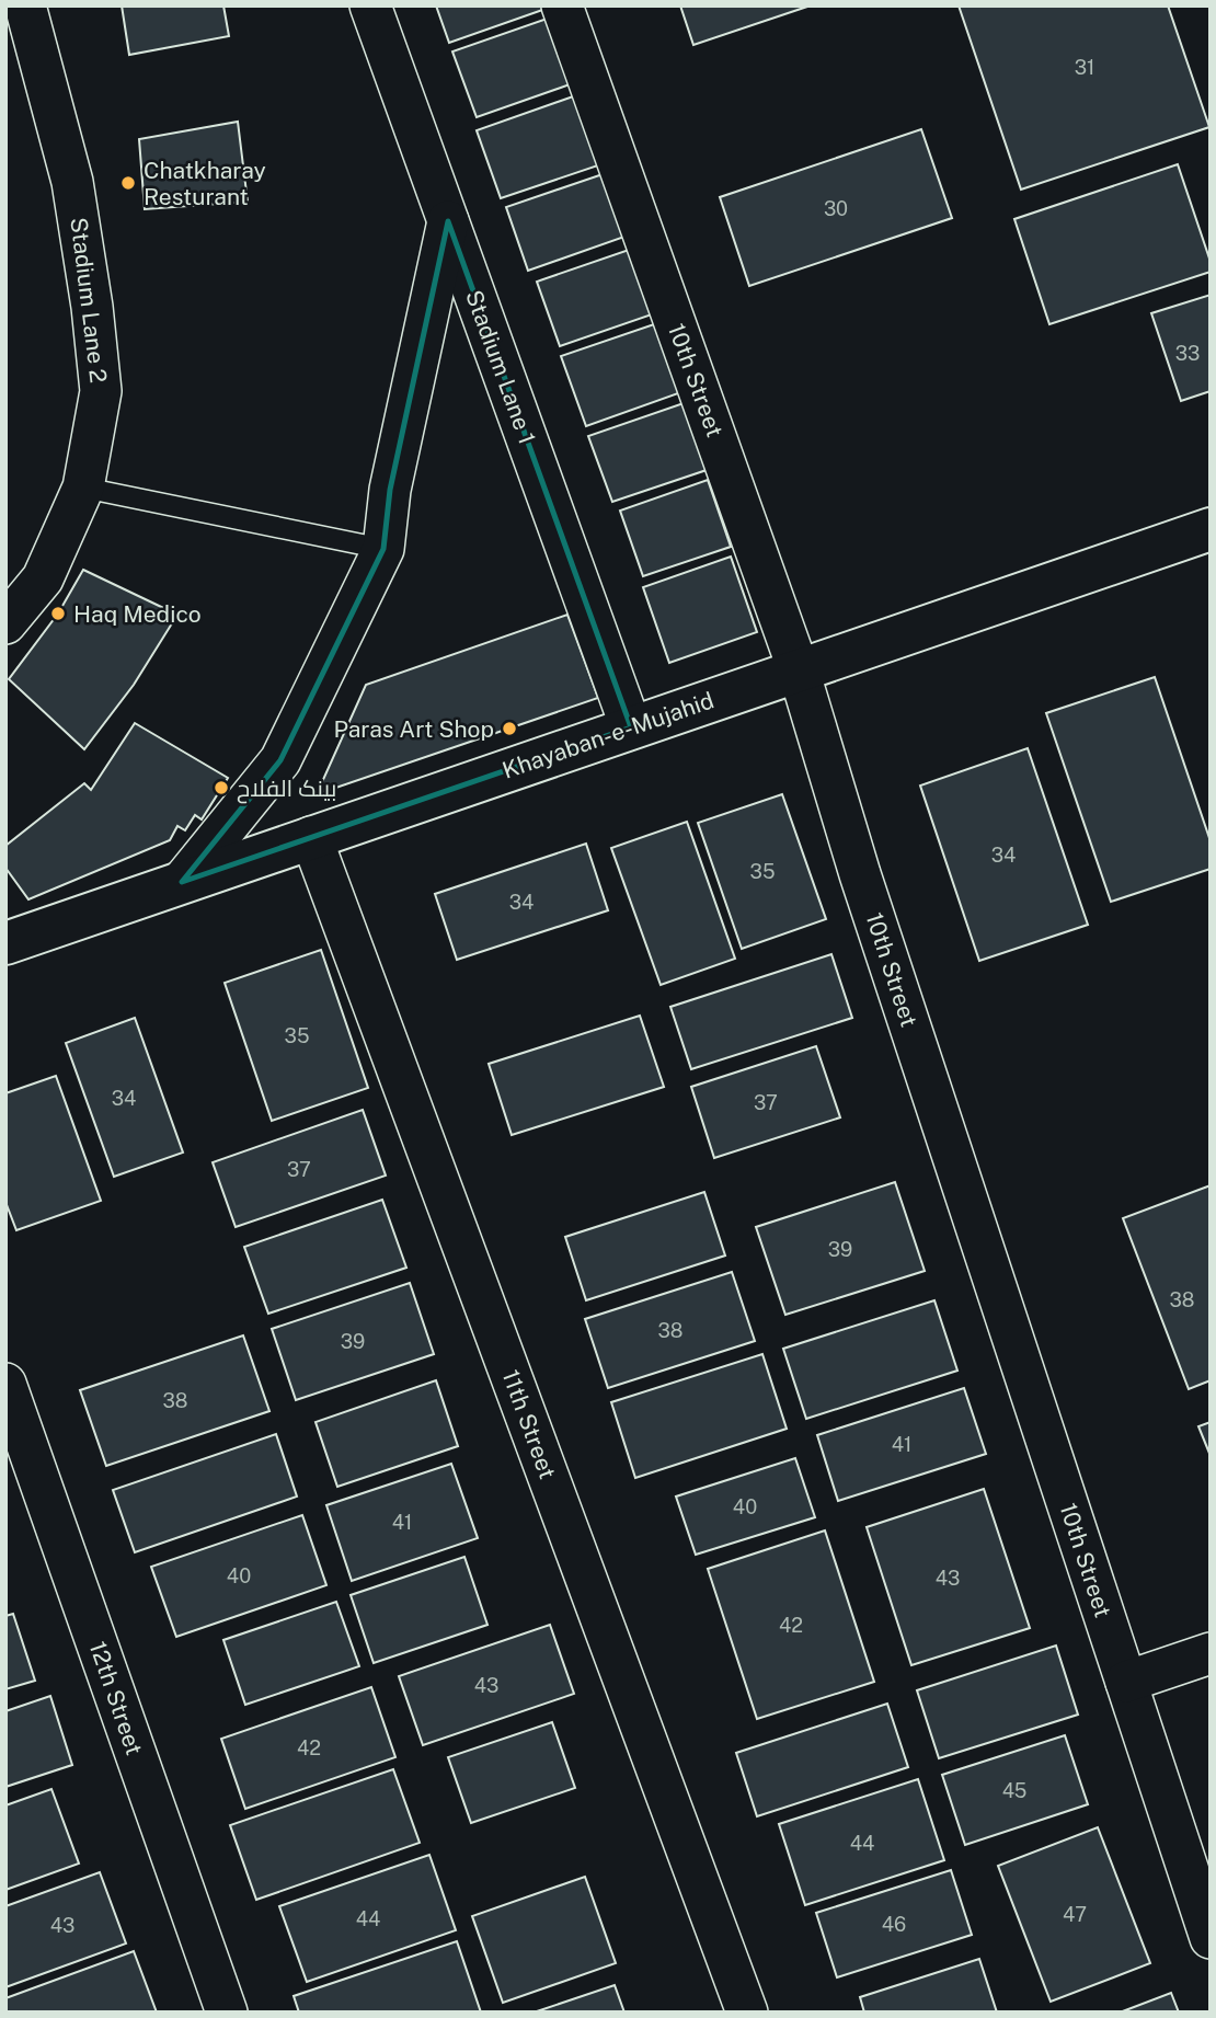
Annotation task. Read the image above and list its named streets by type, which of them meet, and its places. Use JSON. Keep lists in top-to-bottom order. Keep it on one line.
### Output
{"streets":{"main road":["Khayaban-e-Mujahid"],"street":["Stadium Lane 2","Stadium Lane 1","10th Street","11th Street","12th Street"]},"crossings":[["Stadium Lane 1","Khayaban-e-Mujahid"],["10th Street","Khayaban-e-Mujahid"],["Khayaban-e-Mujahid","11th Street"]],"places":["Chatkharay Resturant","Haq Medico","Paras Art Shop","بینک الفلاح"],"house_numbers":["31","30","33","34","35","34","35","34","37","37","39","38","38","39","38","41","40","41","40","43","42","43","42","45","44","47","44","46","43"]}
